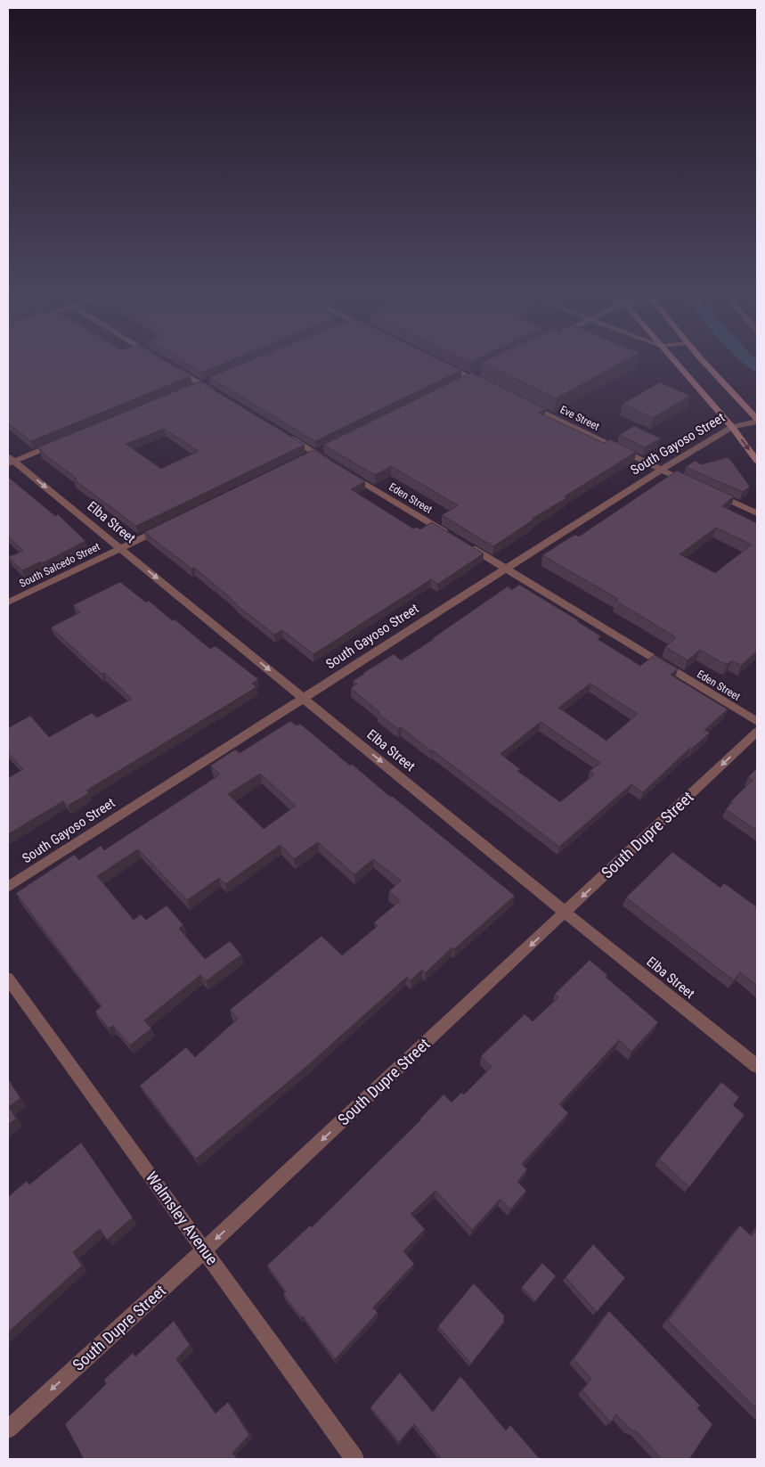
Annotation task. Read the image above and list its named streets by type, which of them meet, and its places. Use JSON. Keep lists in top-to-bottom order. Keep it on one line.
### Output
{"streets":{"street":["Eve Street","South Gayoso Street","Eden Street","Elba Street","South Salcedo Street","South Dupre Street","Walmsley Avenue"]},"crossings":[["Eve Street","South Gayoso Street"],["South Gayoso Street","Eden Street"],["South Gayoso Street","Elba Street"],["Elba Street","South Salcedo Street"],["Elba Street","South Dupre Street"],["South Dupre Street","Walmsley Avenue"]],"one_way":["Elba Street","South Dupre Street"]}
